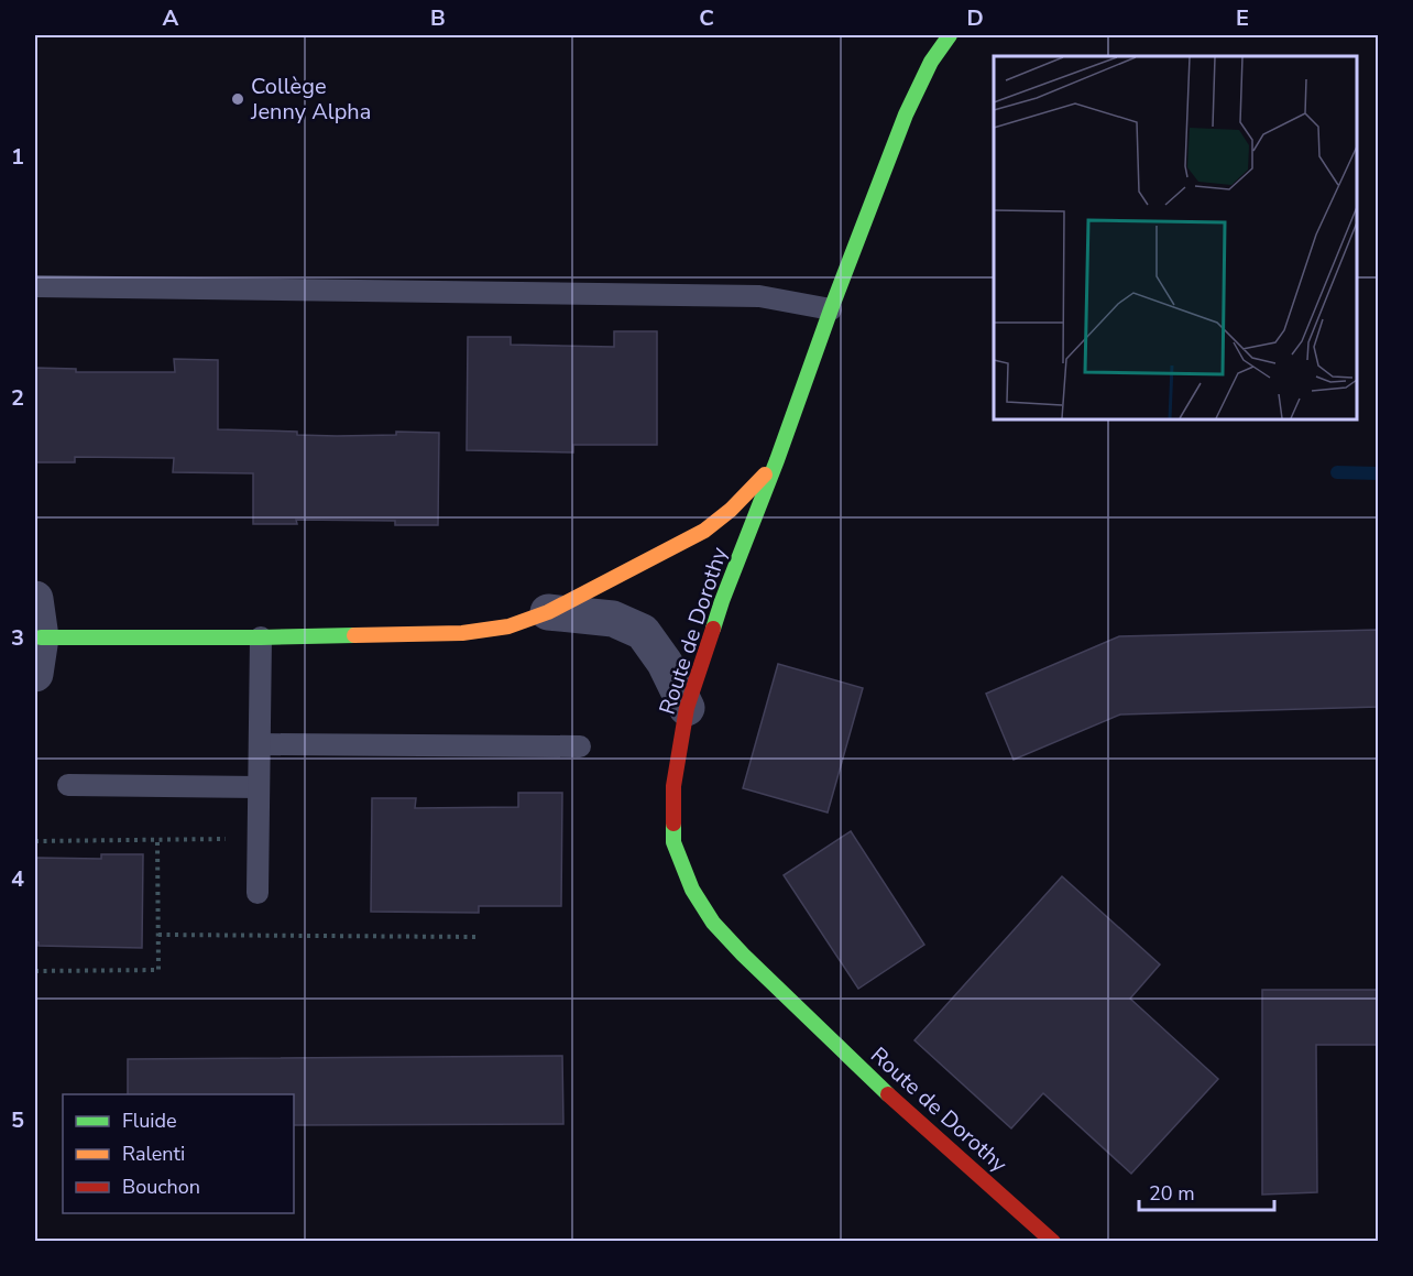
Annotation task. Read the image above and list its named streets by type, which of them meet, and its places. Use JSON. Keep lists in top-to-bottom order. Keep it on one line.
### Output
{"streets":{"main road":["Route de Dorothy"]},"places":["Collège Jenny Alpha"],"legend":["Fluide","Ralenti","Bouchon"],"scale_bar":"20 m","grid":{"columns":["A","B","C","D","E"],"rows":["1","2","3","4","5"]}}
